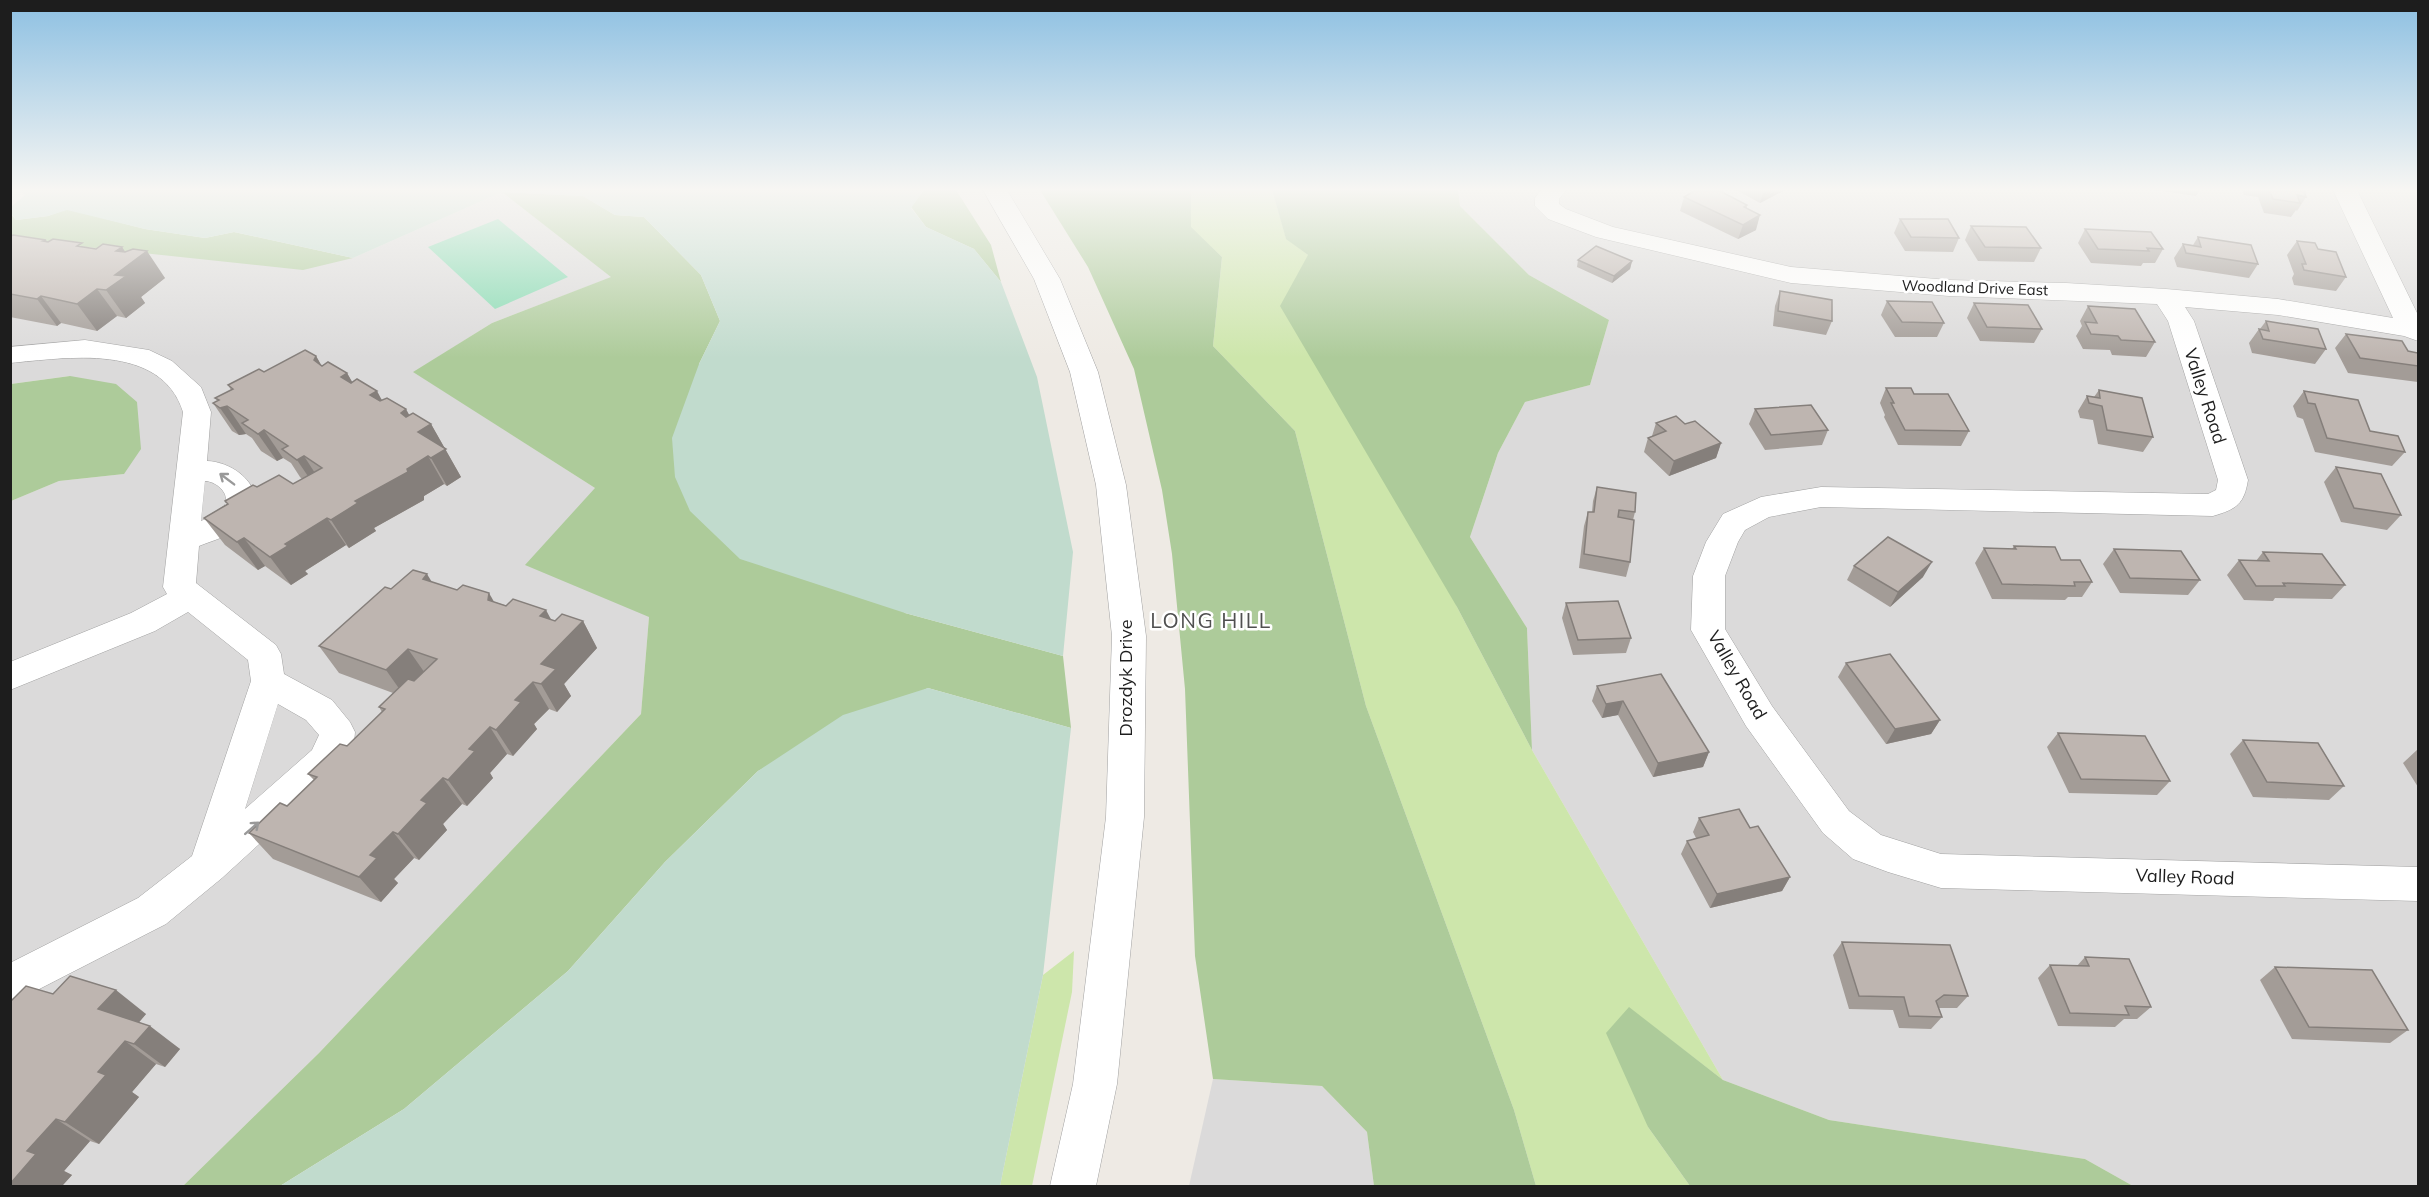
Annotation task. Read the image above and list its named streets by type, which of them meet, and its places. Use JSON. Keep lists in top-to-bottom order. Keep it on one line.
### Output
{"streets":{"street":["Woodland Drive East","Valley Road","Drozdyk Drive"]},"crossings":[["Woodland Drive East","Valley Road"]],"districts":["LONG HILL"]}
